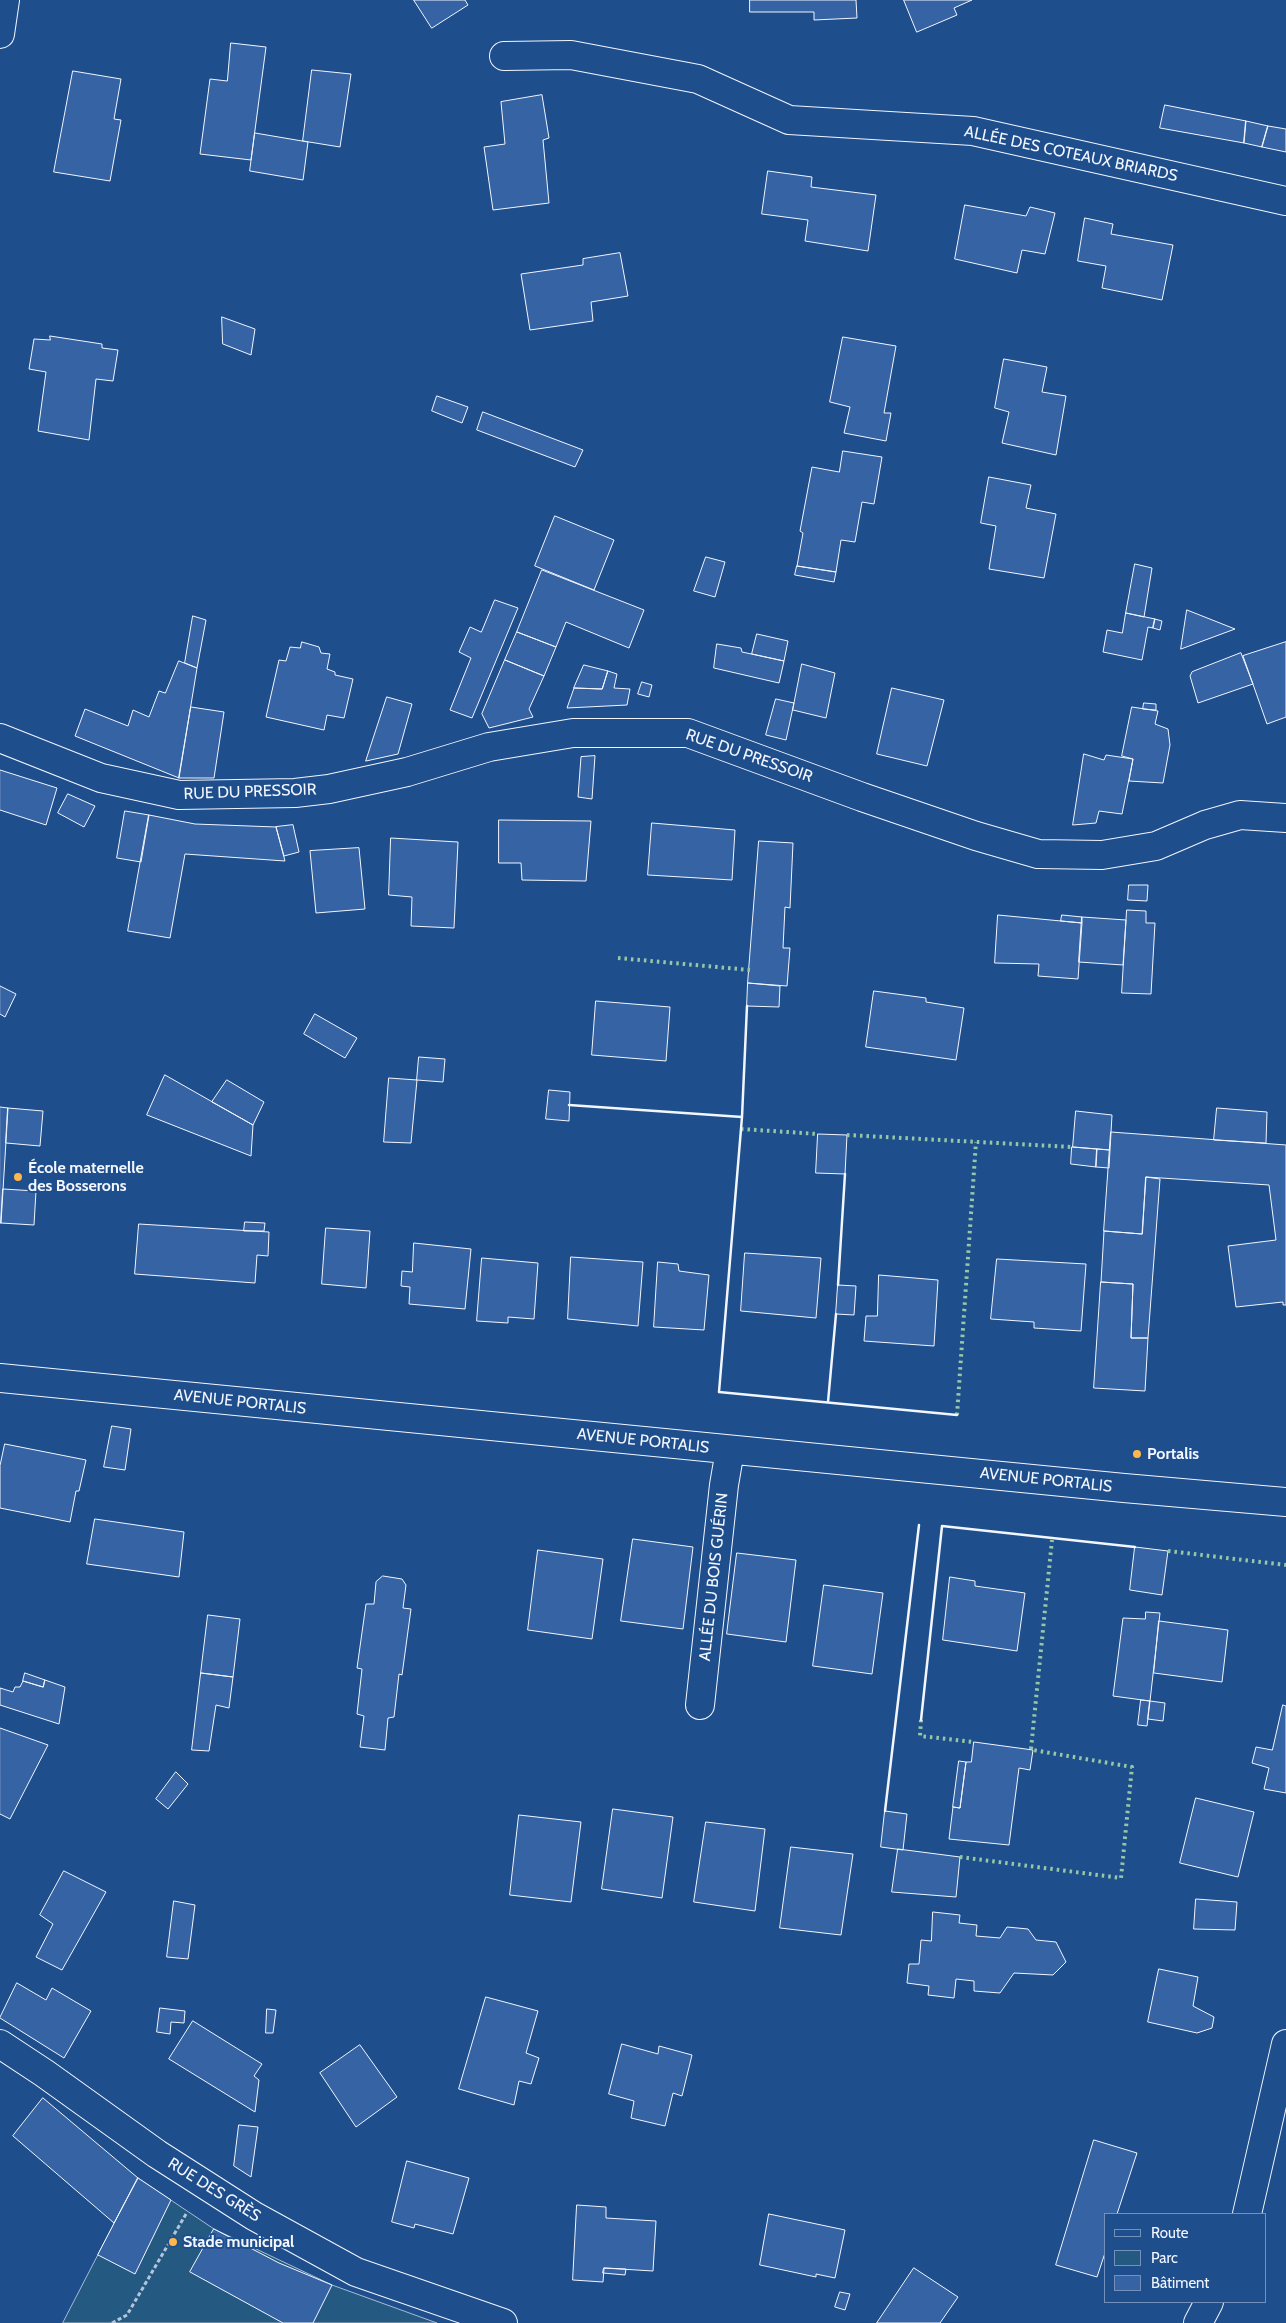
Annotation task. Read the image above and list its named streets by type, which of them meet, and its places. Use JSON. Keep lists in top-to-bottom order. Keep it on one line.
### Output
{"streets":{"street":["ALLÉE DES COTEAUX BRIARDS","RUE DU PRESSOIR","AVENUE PORTALIS","ALLÉE DU BOIS GUÉRIN","RUE DES GRÈS"]},"crossings":[["AVENUE PORTALIS","ALLÉE DU BOIS GUÉRIN"]],"places":["École maternelle des Bosserons","Portalis","Stade municipal"],"legend":["Route","Parc","Bâtiment"]}
